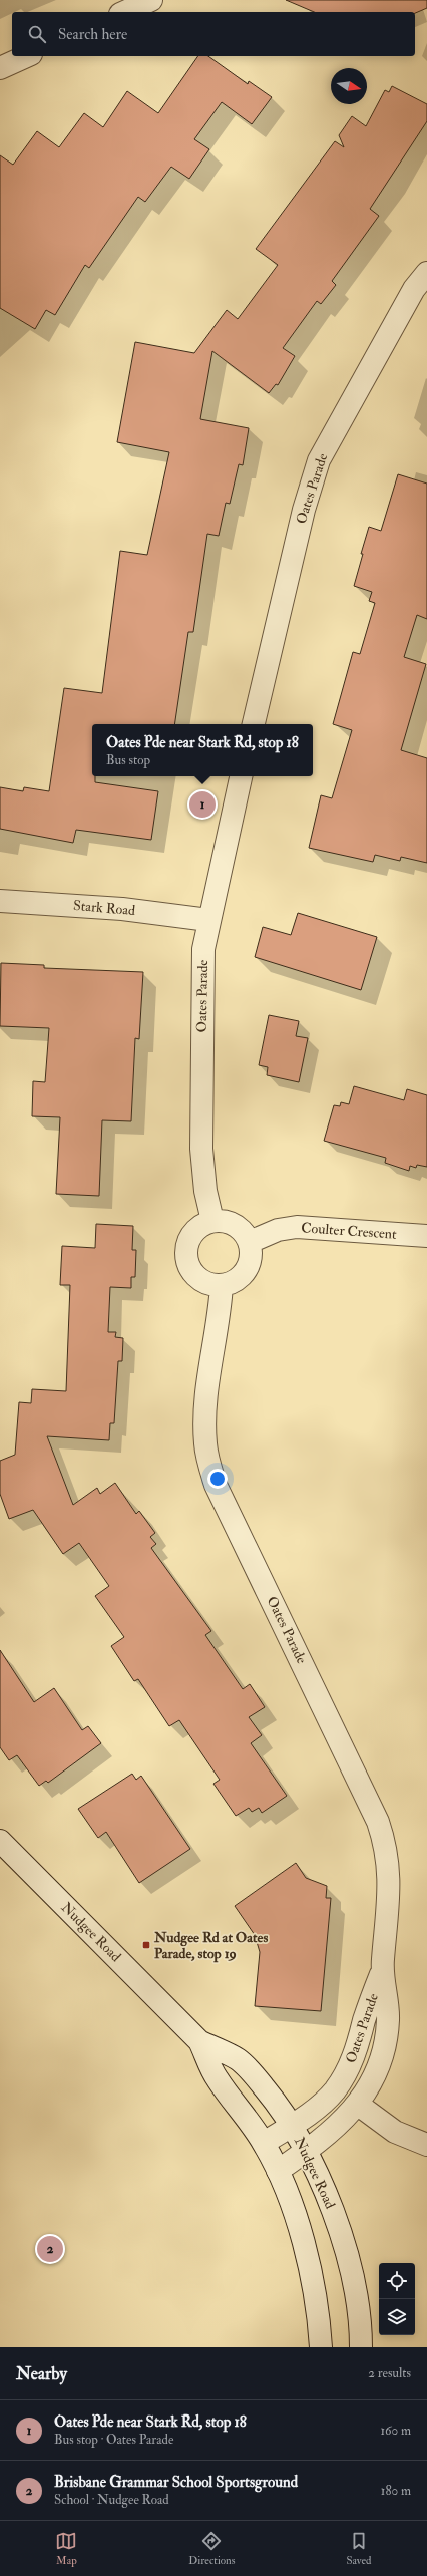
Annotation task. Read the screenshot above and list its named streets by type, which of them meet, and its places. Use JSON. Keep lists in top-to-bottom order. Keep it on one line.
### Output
{"streets":{"street":["Oates Parade","Stark Road","Coulter Crescent","Nudgee Road"]},"crossings":[["Oates Parade","Stark Road"],["Oates Parade","Coulter Crescent"],["Oates Parade","Nudgee Road"]],"places":{"transit":["Nudgee Rd at Oates Parade, stop 19"]},"north":"right","page":{"search":"Search here","popup":["Oates Pde near Stark Rd, stop 18","Bus stop"],"pins":["1","2"],"heading":["Nearby","2 results"],"list":[{"mark":"1","name":"Oates Pde near Stark Rd, stop 18","note":"Bus stop · Oates Parade","value":"160 m"},{"mark":"2","name":"Brisbane Grammar School Sportsground","note":"School · Nudgee Road","value":"180 m"}],"nav":["Map","Directions","Saved"]}}
